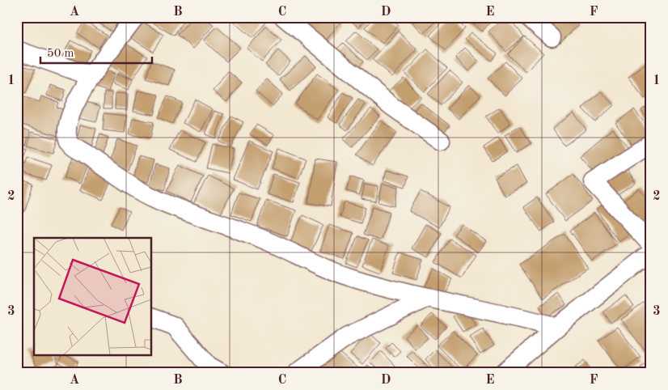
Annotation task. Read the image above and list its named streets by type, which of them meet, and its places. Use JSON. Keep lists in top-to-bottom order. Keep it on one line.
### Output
{"scale_bar":"50 m","grid":{"columns":["A","B","C","D","E","F"],"rows":["1","2","3"]}}
